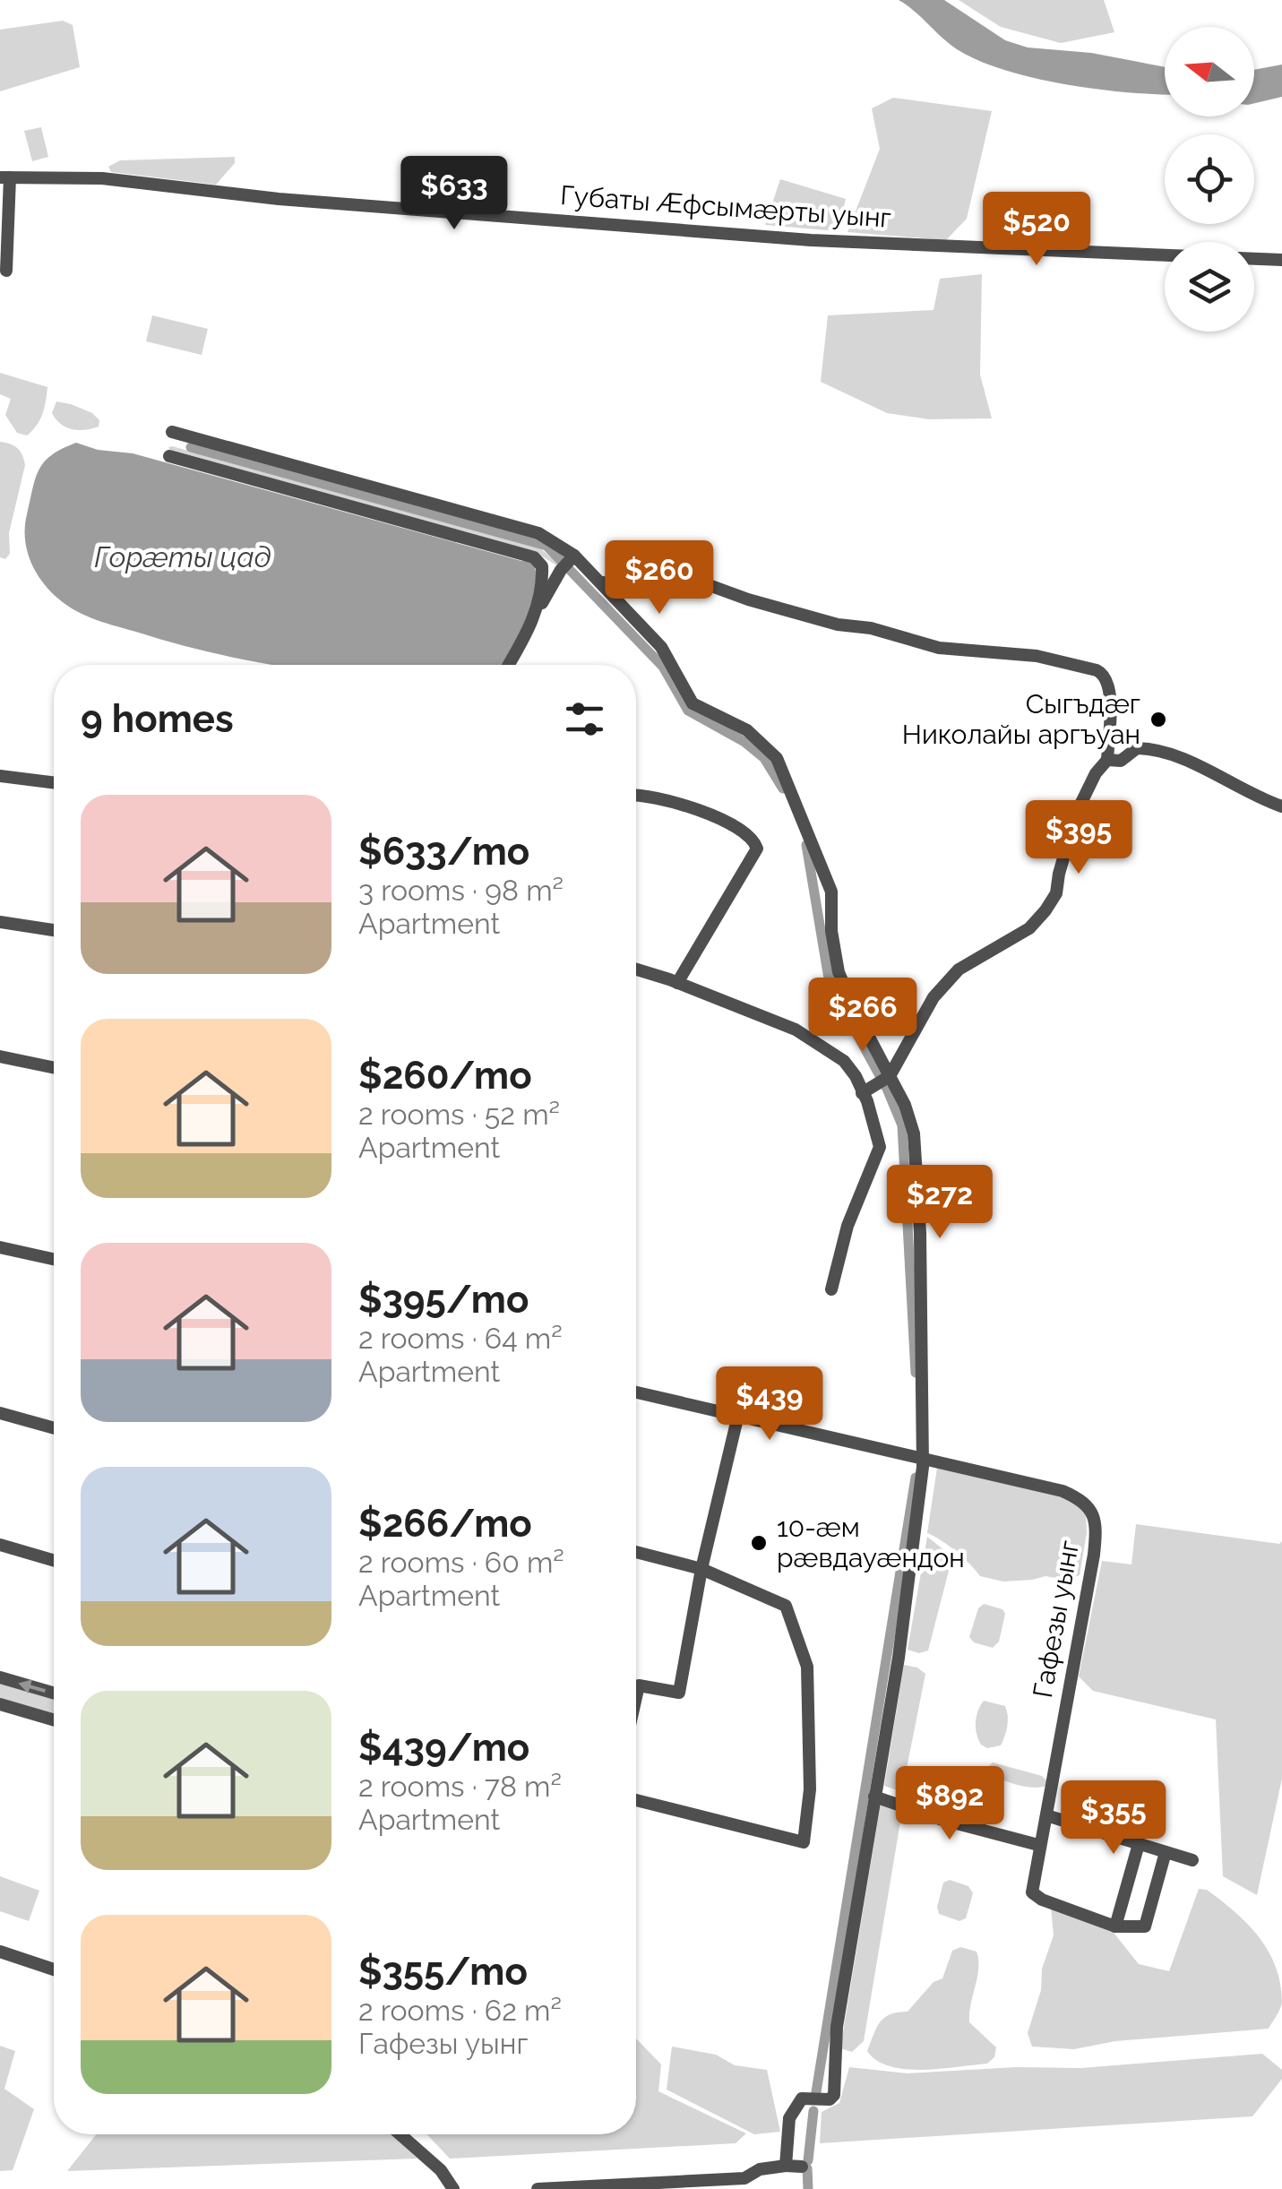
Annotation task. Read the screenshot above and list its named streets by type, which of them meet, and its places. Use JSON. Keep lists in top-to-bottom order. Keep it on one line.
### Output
{"streets":{"street":["Губаты Æфсымæрты уынг","Гафезы уынг"]},"water":["Горӕты цад"],"places":["Сыгъдæг Николайы аргъуан","10-æм рӕвдауӕндон"],"north":"left","page":{"price":["$633","$520","$260","$395","$266","$272","$439","$892","$355"],"heading":"9 homes","list":[{"name":"$633/mo","note":"3 rooms · 98 m² · Apartment"},{"name":"$260/mo","note":"2 rooms · 52 m² · Apartment"},{"name":"$395/mo","note":"2 rooms · 64 m² · Apartment"},{"name":"$266/mo","note":"2 rooms · 60 m² · Apartment"},{"name":"$439/mo","note":"2 rooms · 78 m² · Apartment"},{"name":"$355/mo","note":"2 rooms · 62 m² · Гафезы уынг"}]}}
